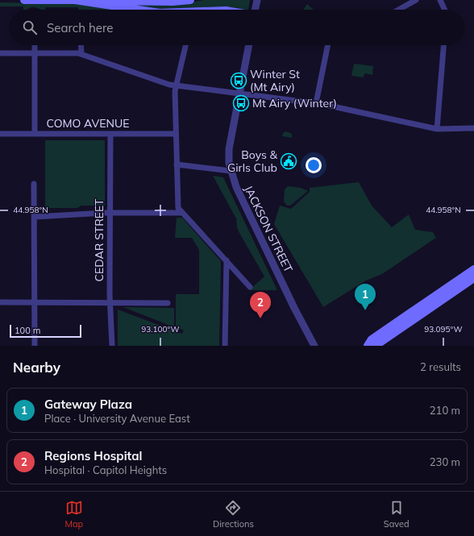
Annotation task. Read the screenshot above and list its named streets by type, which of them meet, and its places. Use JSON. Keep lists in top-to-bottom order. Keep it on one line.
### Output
{"streets":{"street":["COMO AVENUE","JACKSON STREET","CEDAR STREET"]},"crossings":[["COMO AVENUE","CEDAR STREET"]],"places":{"bus stop":["Winter St (Mt Airy)","Mt Airy (Winter)"],"public building":["Boys & Girls Club"]},"scale_bar":"100 m","page":{"search":"Search here","pins":["1","2"],"scale":"100 m","heading":["Nearby","2 results"],"list":[{"mark":"1","name":"Gateway Plaza","note":"Place · University Avenue East","value":"210 m"},{"mark":"2","name":"Regions Hospital","note":"Hospital · Capitol Heights","value":"230 m"}],"nav":["Map","Directions","Saved"]},"coordinates":["44.958°N","93.100°W","93.095°W"]}
